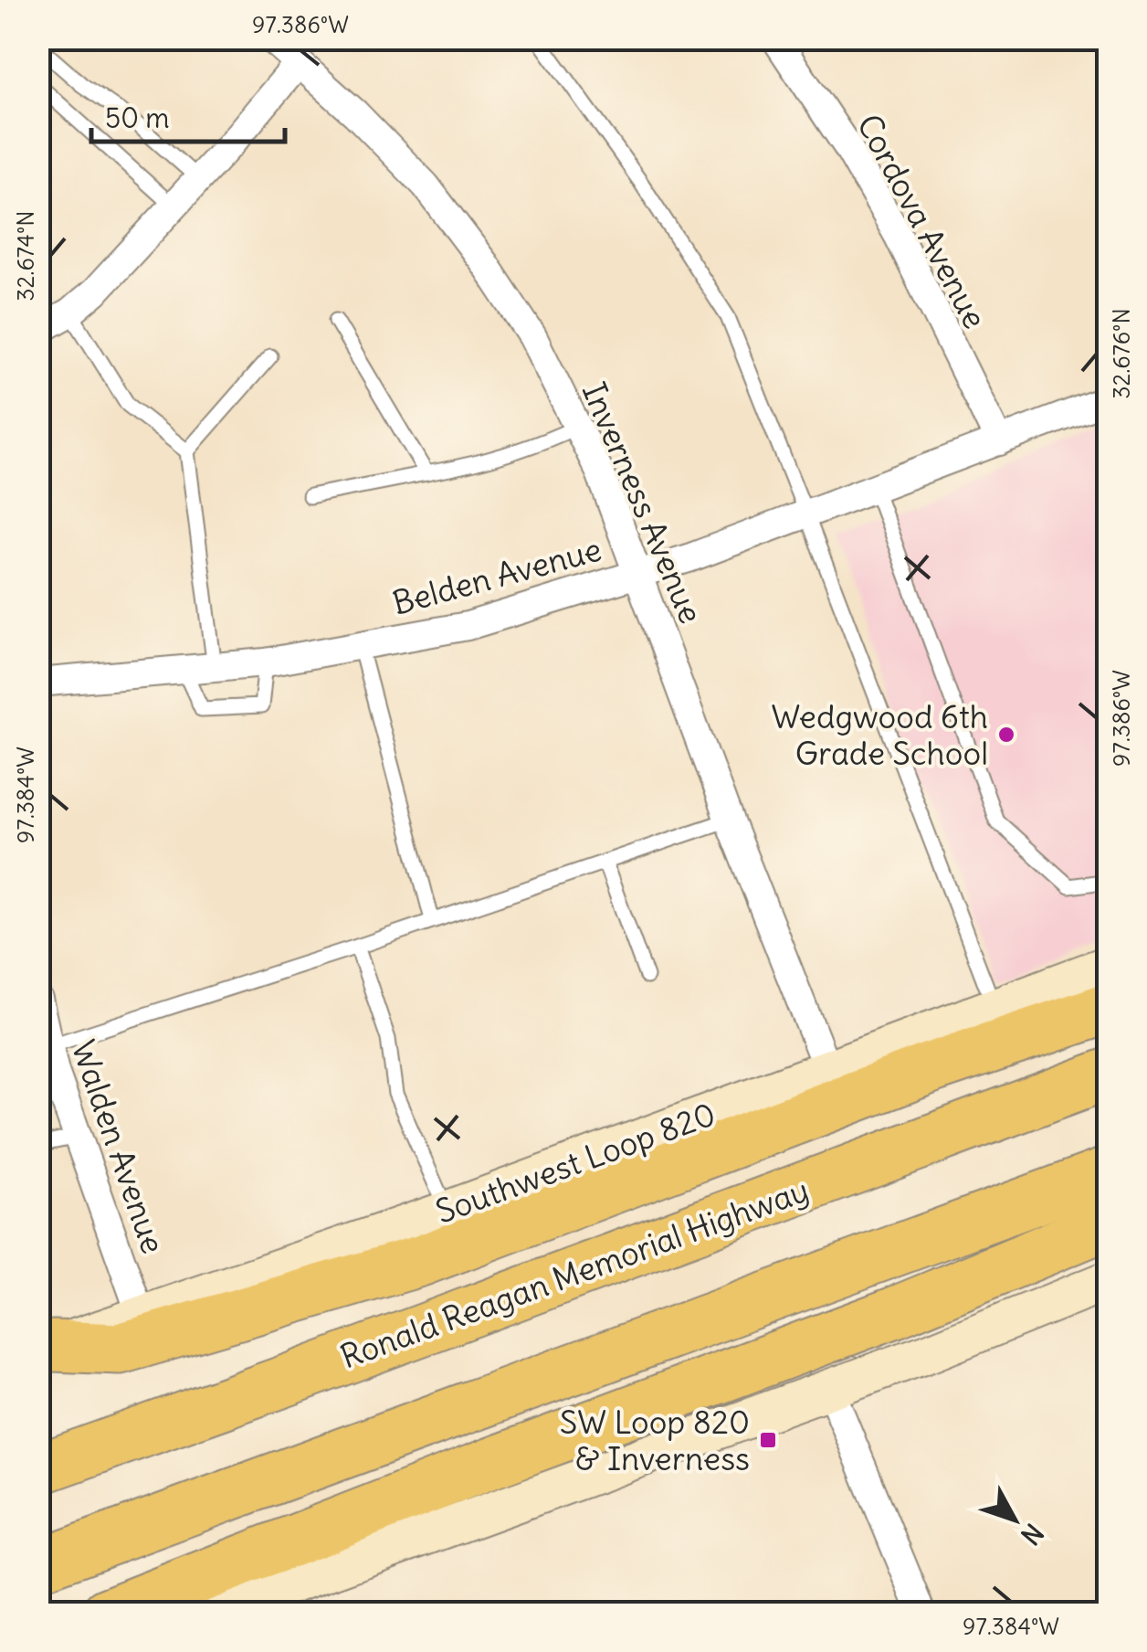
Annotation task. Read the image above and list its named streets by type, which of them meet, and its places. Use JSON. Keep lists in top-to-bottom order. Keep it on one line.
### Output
{"streets":{"highway":["Ronald Reagan Memorial Highway"],"main road":["Southwest Loop 820"],"street":["Cordova Avenue","Inverness Avenue","Belden Avenue","Walden Avenue"]},"crossings":[["Cordova Avenue","Belden Avenue"],["Inverness Avenue","Belden Avenue"],["Inverness Avenue","Southwest Loop 820"],["Walden Avenue","Southwest Loop 820"]],"places":{"other":["Wedgwood 6th Grade School"],"transit":["SW Loop 820 & Inverness"]},"scale_bar":"50 m","north":"bottom right","coordinates":["97.386°W","32.674°N","32.676°N","97.384°W"]}
